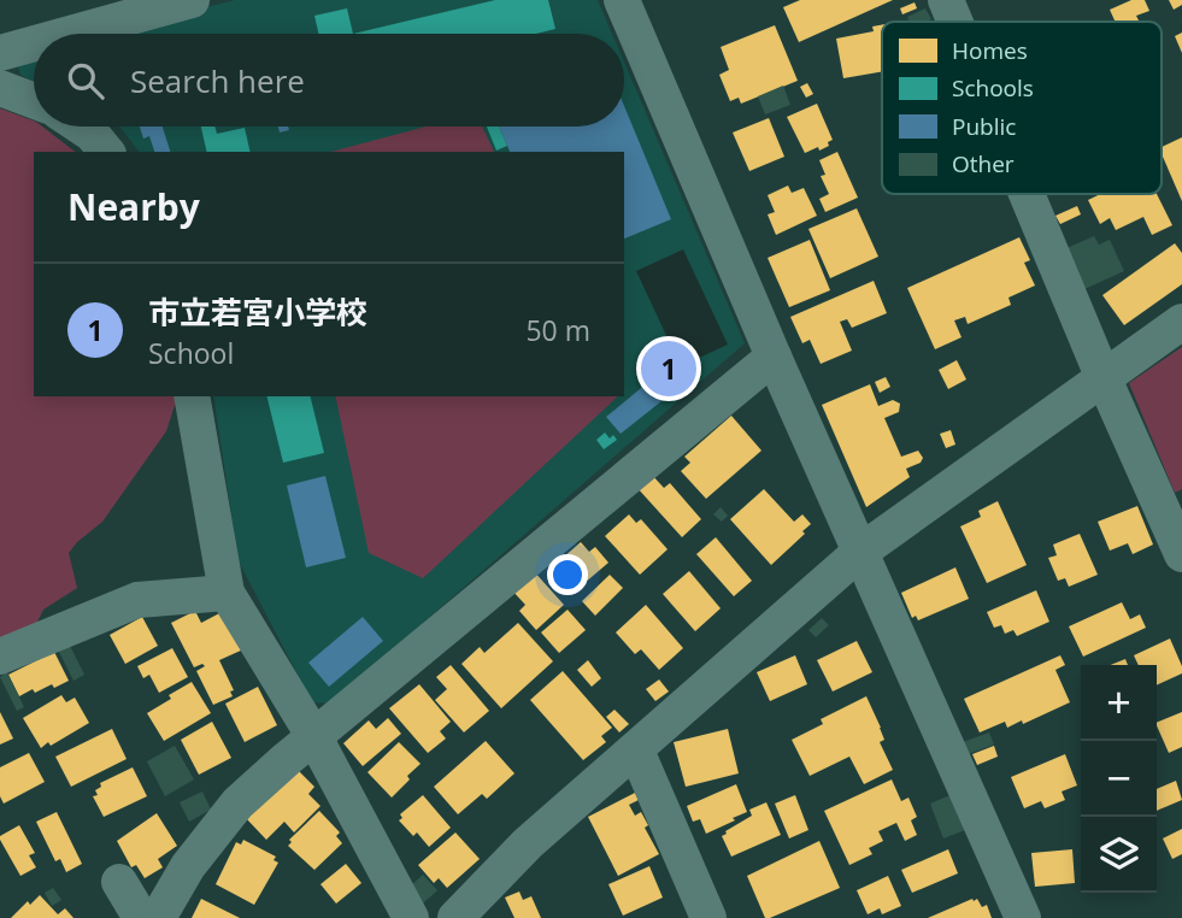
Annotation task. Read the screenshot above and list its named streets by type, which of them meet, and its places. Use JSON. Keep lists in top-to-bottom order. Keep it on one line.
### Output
{"legend":["Homes","Schools","Public","Other"],"page":{"search":"Search here","heading":"Nearby","list":[{"mark":"1","name":"市立若宮小学校","note":"School","value":"50 m"}],"pins":"1","map_buttons":["+","−"]}}
